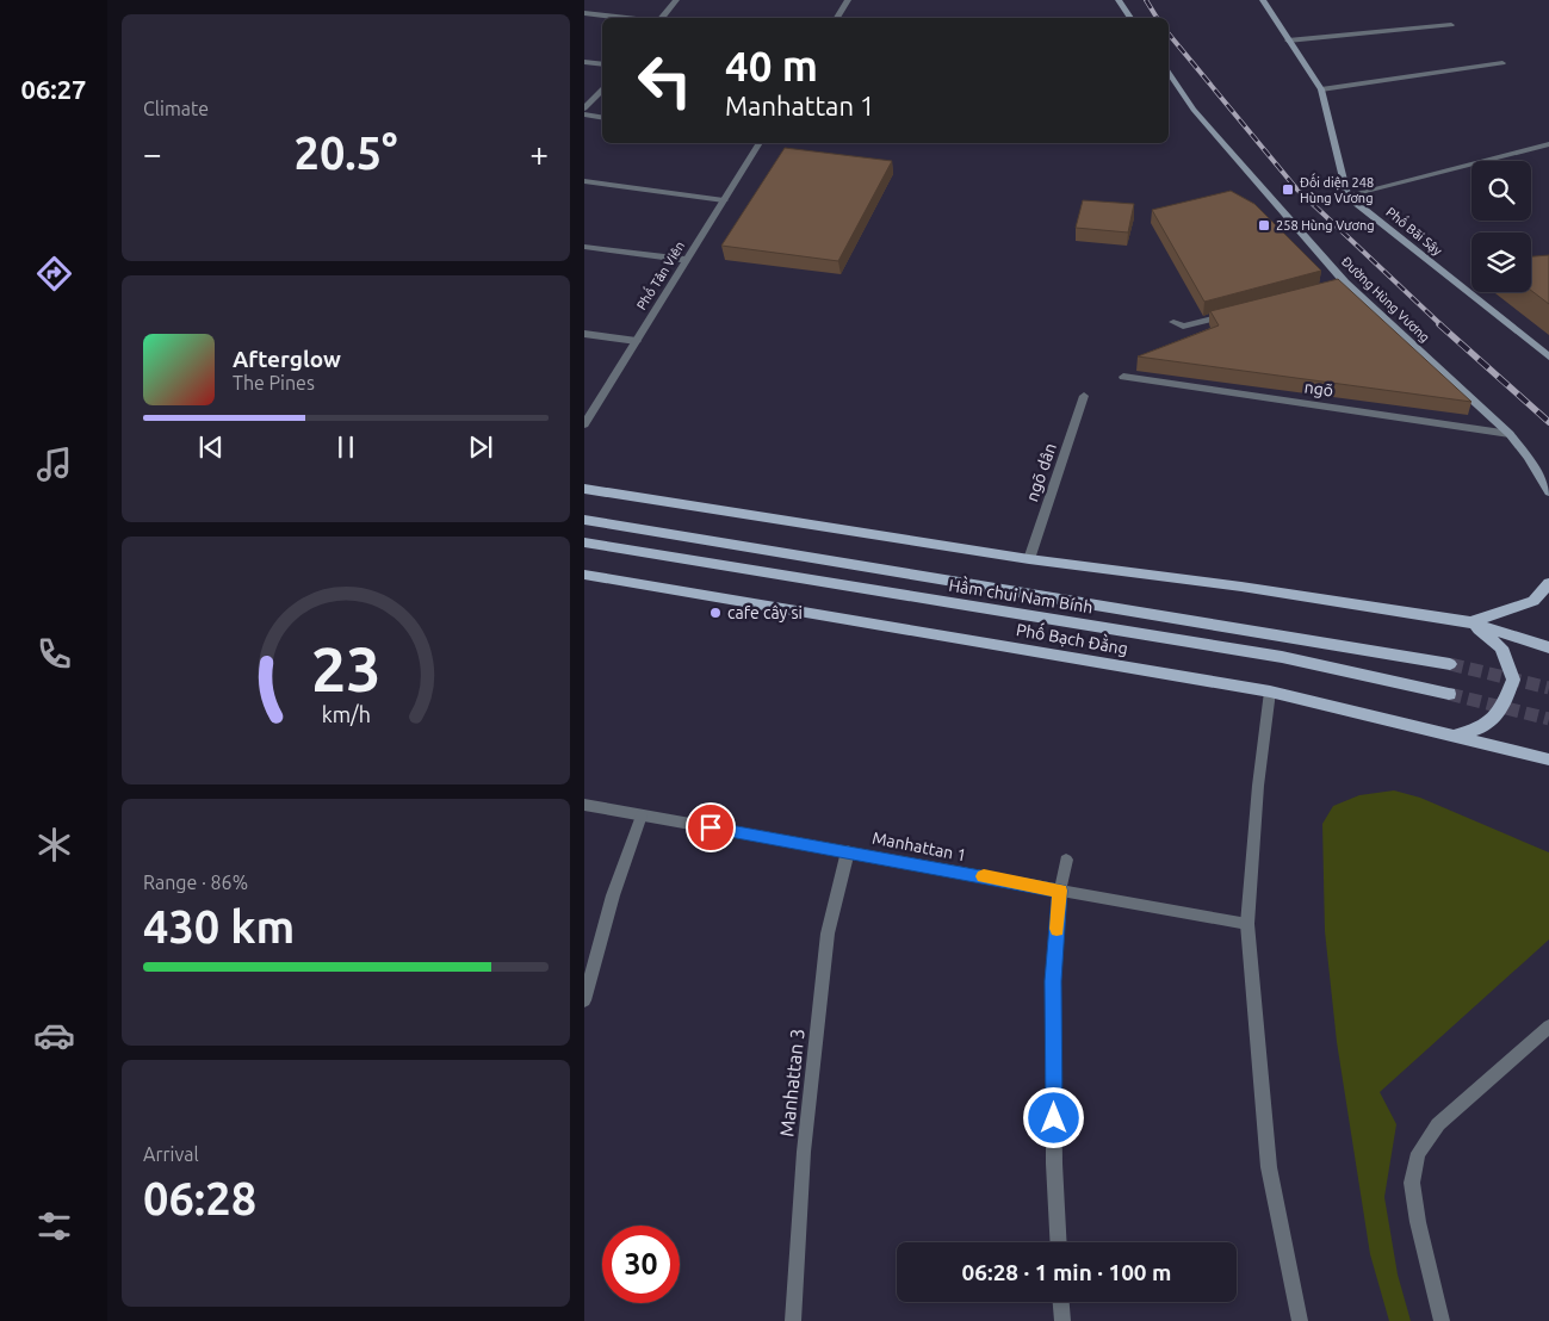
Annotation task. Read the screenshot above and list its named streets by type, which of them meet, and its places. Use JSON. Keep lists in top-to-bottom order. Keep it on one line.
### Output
{"streets":{"main road":["Phố Bãi Sậy","Đường Hùng Vương","Hầm chui Nam Bính","Phố Bạch Đằng"],"street":["Phố Tản Viên","ngõ","ngõ dân","Manhattan 1","Manhattan 3"]},"crossings":[["Đường Hùng Vương","ngõ"],["Manhattan 1","Manhattan 3"]],"places":{"transit":["Đối diện 248 Hùng Vương","258 Hùng Vương"],"other":["cafe cây si"]},"page":{"tabs":"06:27","tile":["Climate",["Range · 86%","430 km"],["Arrival","06:28"]],"turn":["40 m","Manhattan 1"],"heat":["−","20.5°","+"],"song":["Afterglow","The Pines"],"limit":"30","trip":"06:28 · 1 min · 100 m","gauge":["23","km/h"]}}
